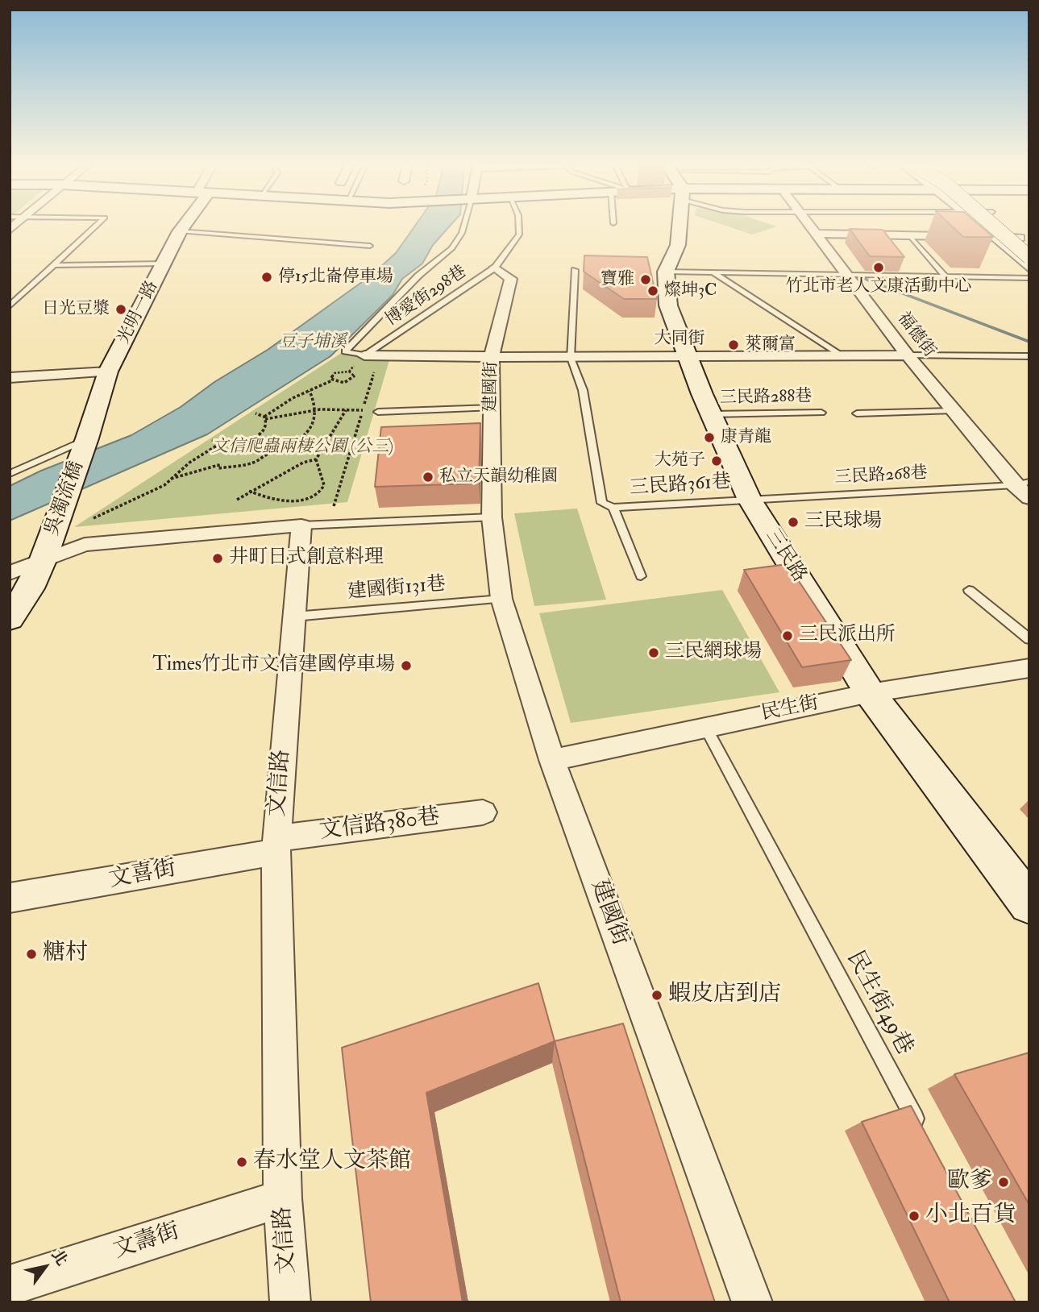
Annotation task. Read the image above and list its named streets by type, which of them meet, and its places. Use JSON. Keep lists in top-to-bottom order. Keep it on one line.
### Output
{"streets":{"street":["光明一路","福德街","大同街","建國街","吳濁流橋","三民路","民生街","文信路","文信路380巷","文喜街","文壽街"],"lane":["博愛街298巷","三民路288巷","三民路268巷","三民路361巷","建國街131巷","民生街49巷"]},"crossings":[["博愛街298巷","大同街"],["博愛街298巷","建國街"],["光明一路","吳濁流橋"],["福德街","大同街"],["福德街","三民路268巷"],["大同街","建國街"],["大同街","三民路"],["建國街","建國街131巷"],["建國街","民生街"],["三民路288巷","三民路"],["三民路268巷","三民路361巷"],["三民路268巷","三民路"],["三民路361巷","三民路"],["三民路","民生街"],["建國街131巷","文信路"],["民生街","民生街49巷"],["文信路","文信路380巷"],["文信路","文喜街"],["文信路","文壽街"],["文信路380巷","文喜街"]],"water":["豆子埔溪"],"parks":["文信爬蟲兩棲公園 (公三)"],"places":["竹北市老人文康活動中心","停15北崙停車場","寶雅","燦坤3C","日光豆漿","萊爾富","康青龍","大苑子","私立天韻幼稚園","三民球場","井町日式創意料理","三民派出所","三民網球場","Times竹北市文信建國停車場","糖村","蝦皮店到店","春水堂人文茶館","歐爹","小北百貨"],"north":"top right"}
